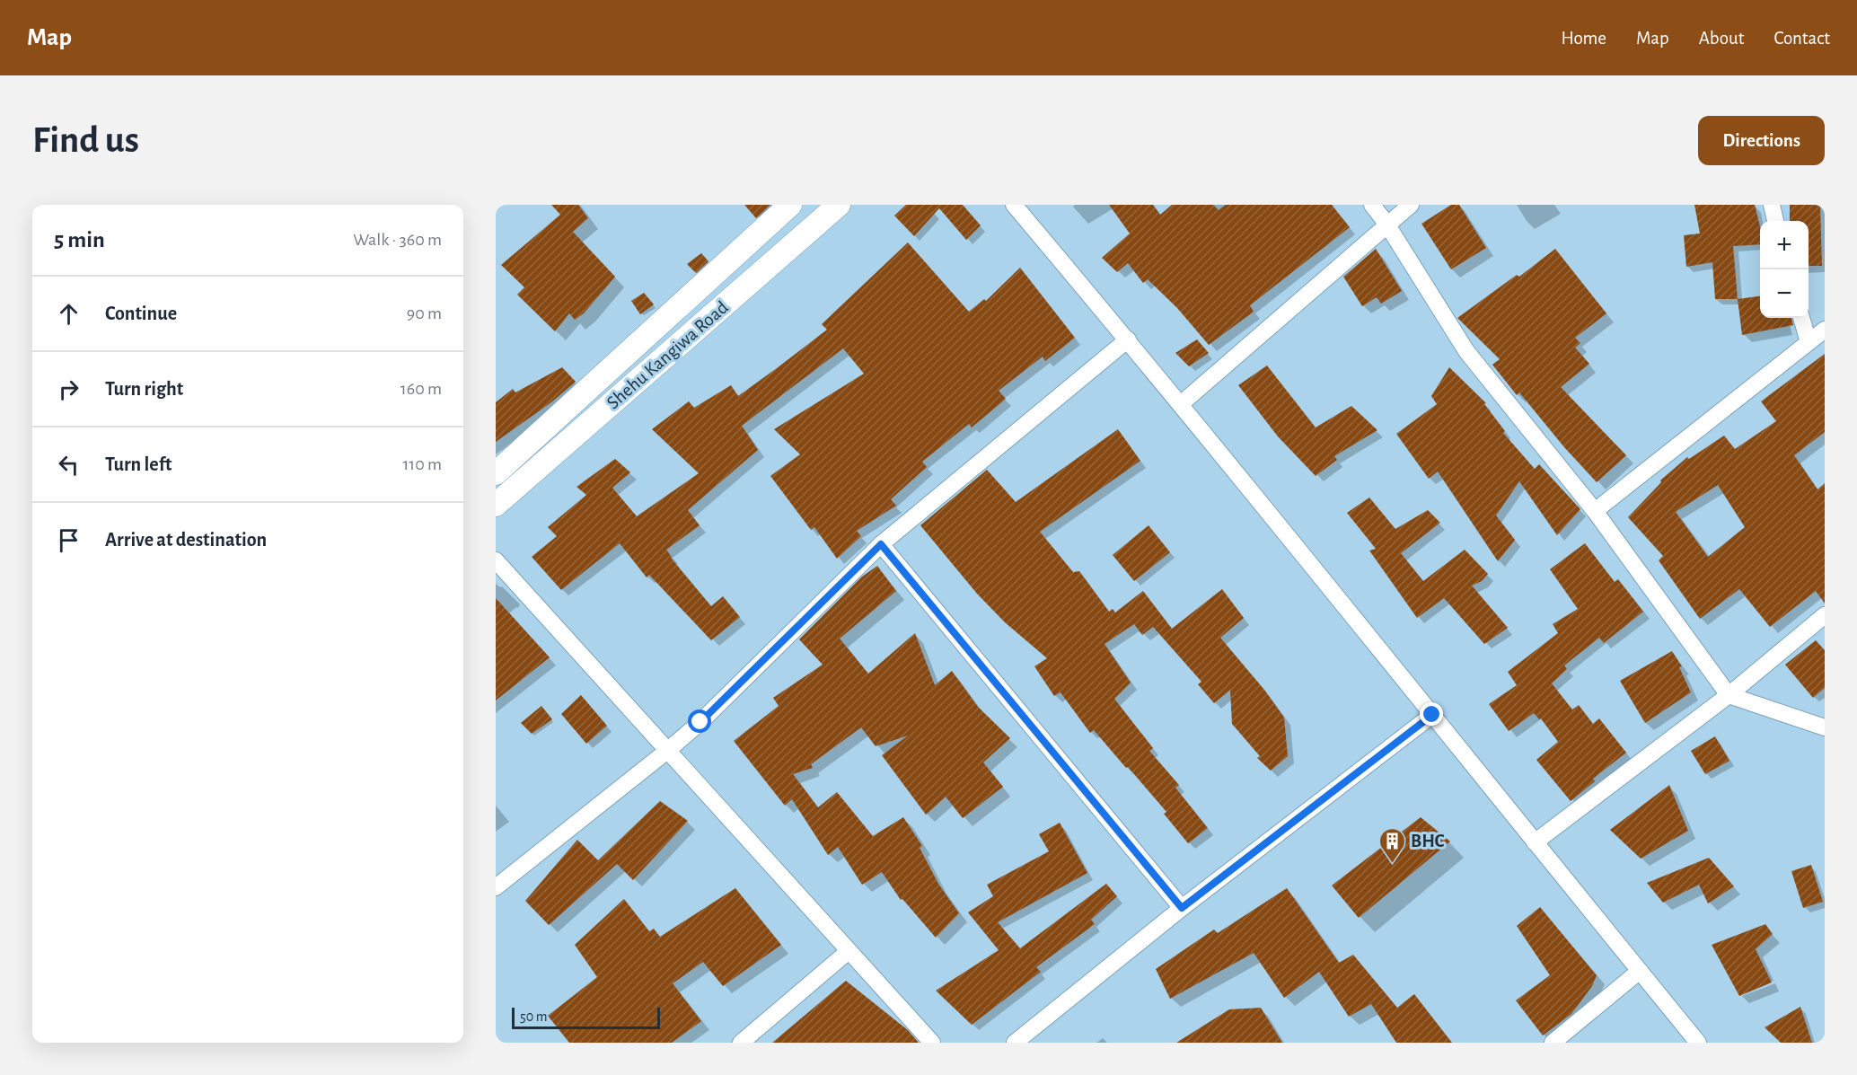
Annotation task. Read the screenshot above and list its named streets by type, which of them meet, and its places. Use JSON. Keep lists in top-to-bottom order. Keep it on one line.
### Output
{"streets":{"main road":["Shehu Kangiwa Road"]},"places":{"building":["BHC"]},"scale_bar":"50 m","page":{"header":"Map","nav":["Home","Map","About","Contact"],"buttons":"Directions","title":"Find us","heading":["5 min","Walk · 360 m"],"map_buttons":["+","−"],"list":[["Continue","90 m"],["Turn right","160 m"],["Turn left","110 m"],"Arrive at destination"],"scale":"50 m"}}
